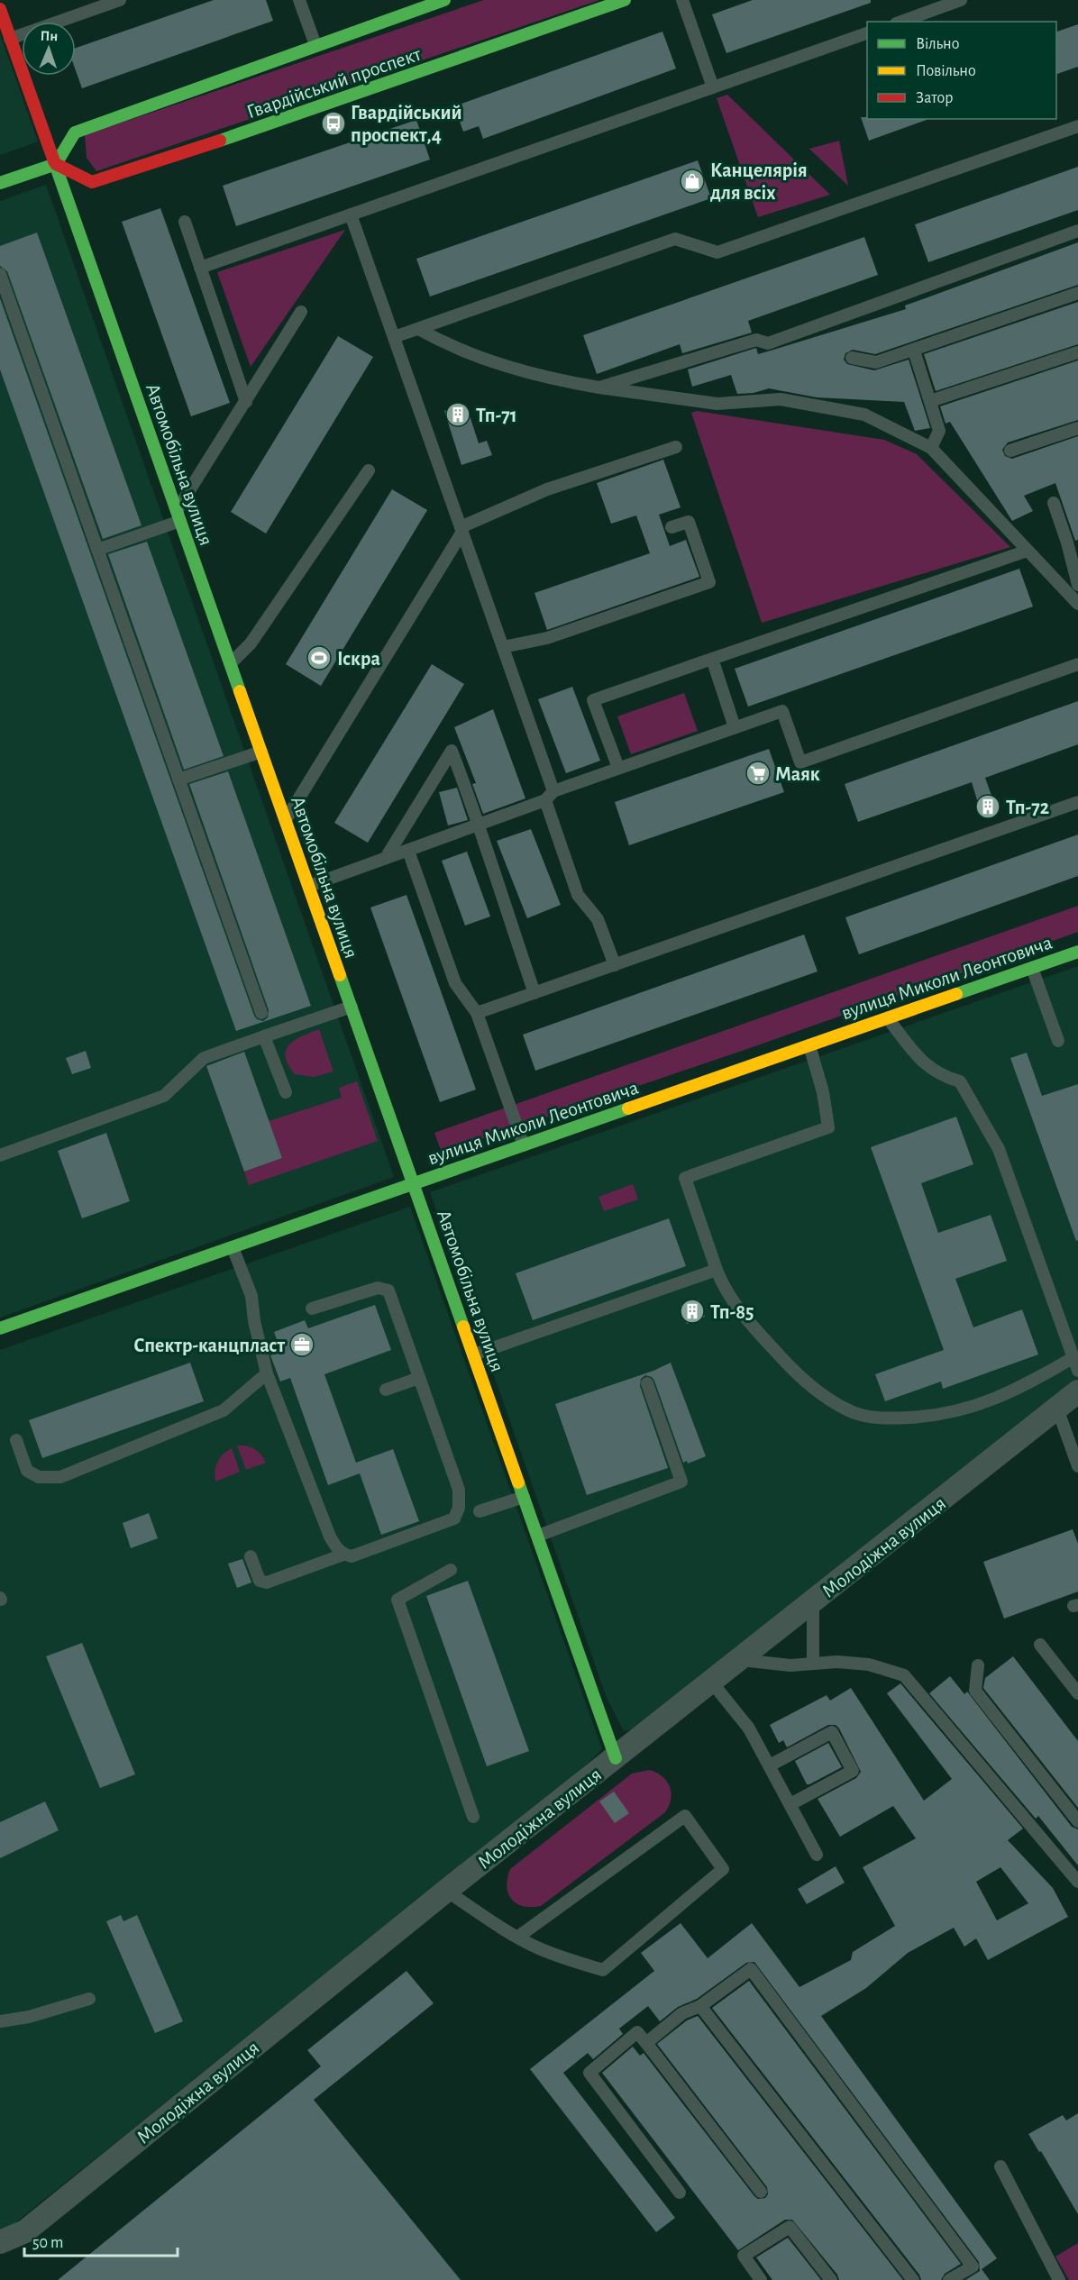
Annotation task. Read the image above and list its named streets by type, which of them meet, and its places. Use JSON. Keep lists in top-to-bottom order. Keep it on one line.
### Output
{"streets":{"street":["Гвардійський проспект","Автомобільна вулиця","вулиця Миколи Леонтовича","Молодіжна вулиця"]},"crossings":[["Гвардійський проспект","Автомобільна вулиця"],["Автомобільна вулиця","вулиця Миколи Леонтовича"],["Автомобільна вулиця","Молодіжна вулиця"]],"places":{"bus stop":["Гвардійський проспект,4"],"shop":["Канцелярiя для всiх"],"building":["Тп-71","Тп-72","Тп-85"],"sports":["Іскра"],"supermarket":["Маяк"],"office":["Спектр-канцпласт"]},"legend":["Вільно","Повільно","Затор"],"scale_bar":"50 m","north":"top"}
